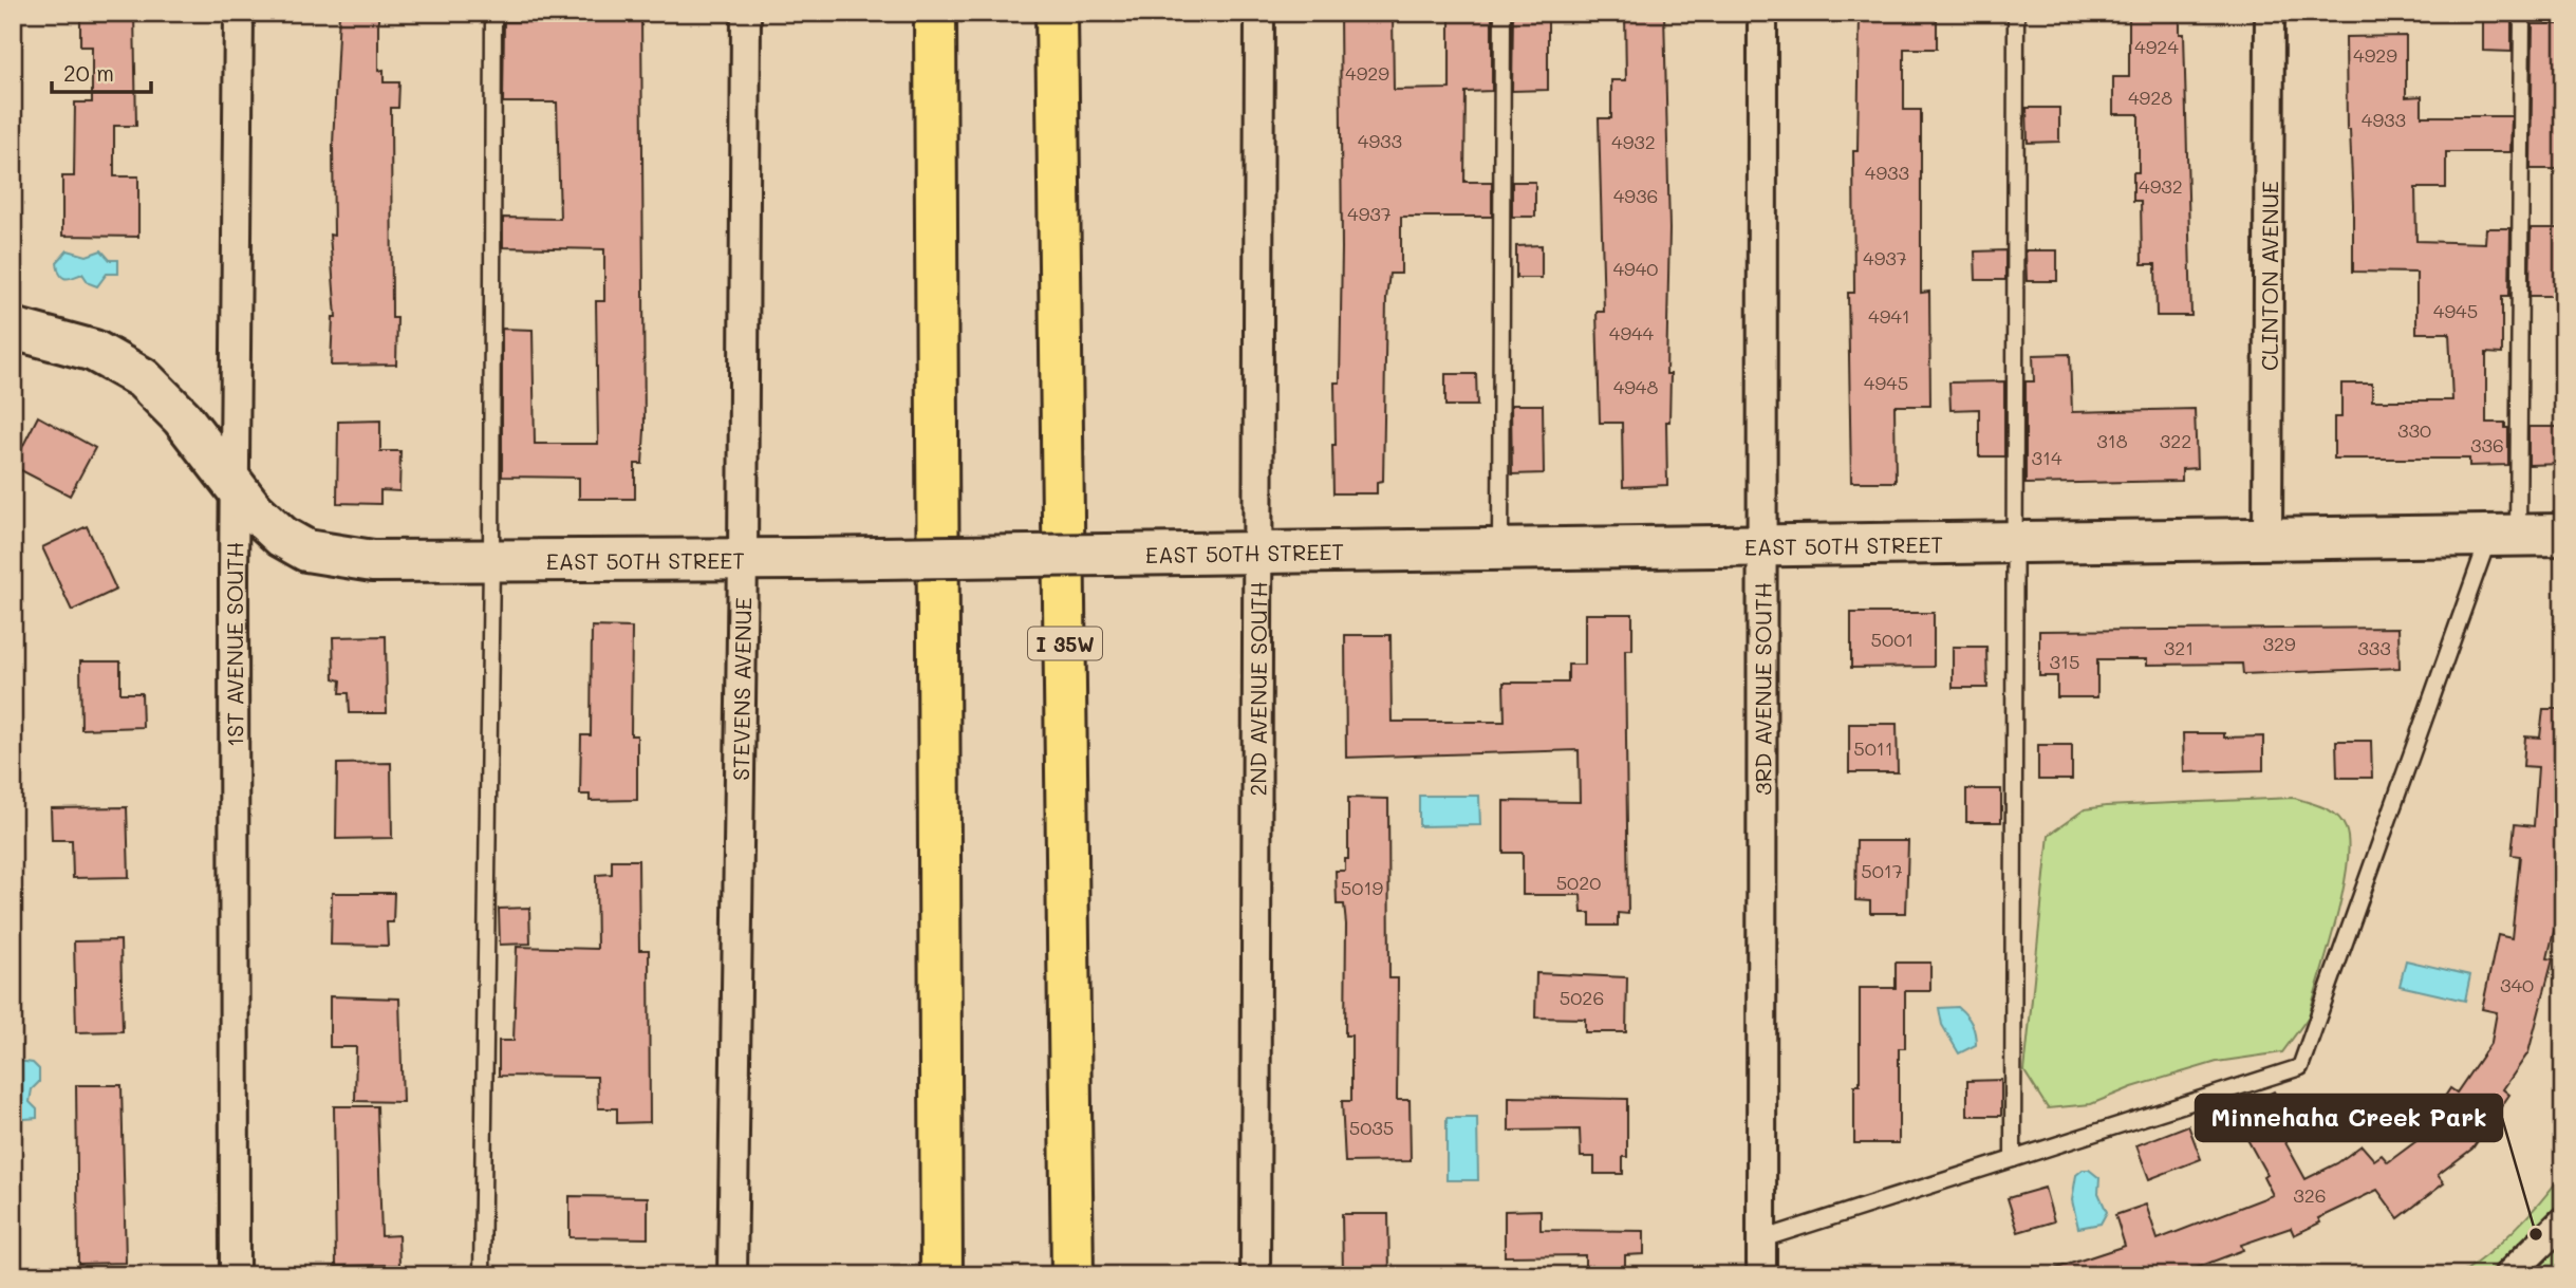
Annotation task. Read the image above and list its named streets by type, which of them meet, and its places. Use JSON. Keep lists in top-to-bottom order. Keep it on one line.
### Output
{"streets":{"highway":["I 35W"],"street":["CLINTON AVENUE","EAST 50TH STREET","1ST AVENUE SOUTH","3RD AVENUE SOUTH","STEVENS AVENUE","2ND AVENUE SOUTH"]},"crossings":[["CLINTON AVENUE","EAST 50TH STREET"],["EAST 50TH STREET","1ST AVENUE SOUTH"],["EAST 50TH STREET","3RD AVENUE SOUTH"],["EAST 50TH STREET","STEVENS AVENUE"],["EAST 50TH STREET","2ND AVENUE SOUTH"]],"places":["Minnehaha Creek Park"],"house_numbers":["4924","4929","4929","4928","4933","4933","4932","4933","4932","4936","4937","4937","4940","4945","4941","4944","4945","4948","330","318","322","336","314","5001","329","321","333","315","5011","5017","5020","5019","340","5026","5035","326"],"scale_bar":"20 m"}
